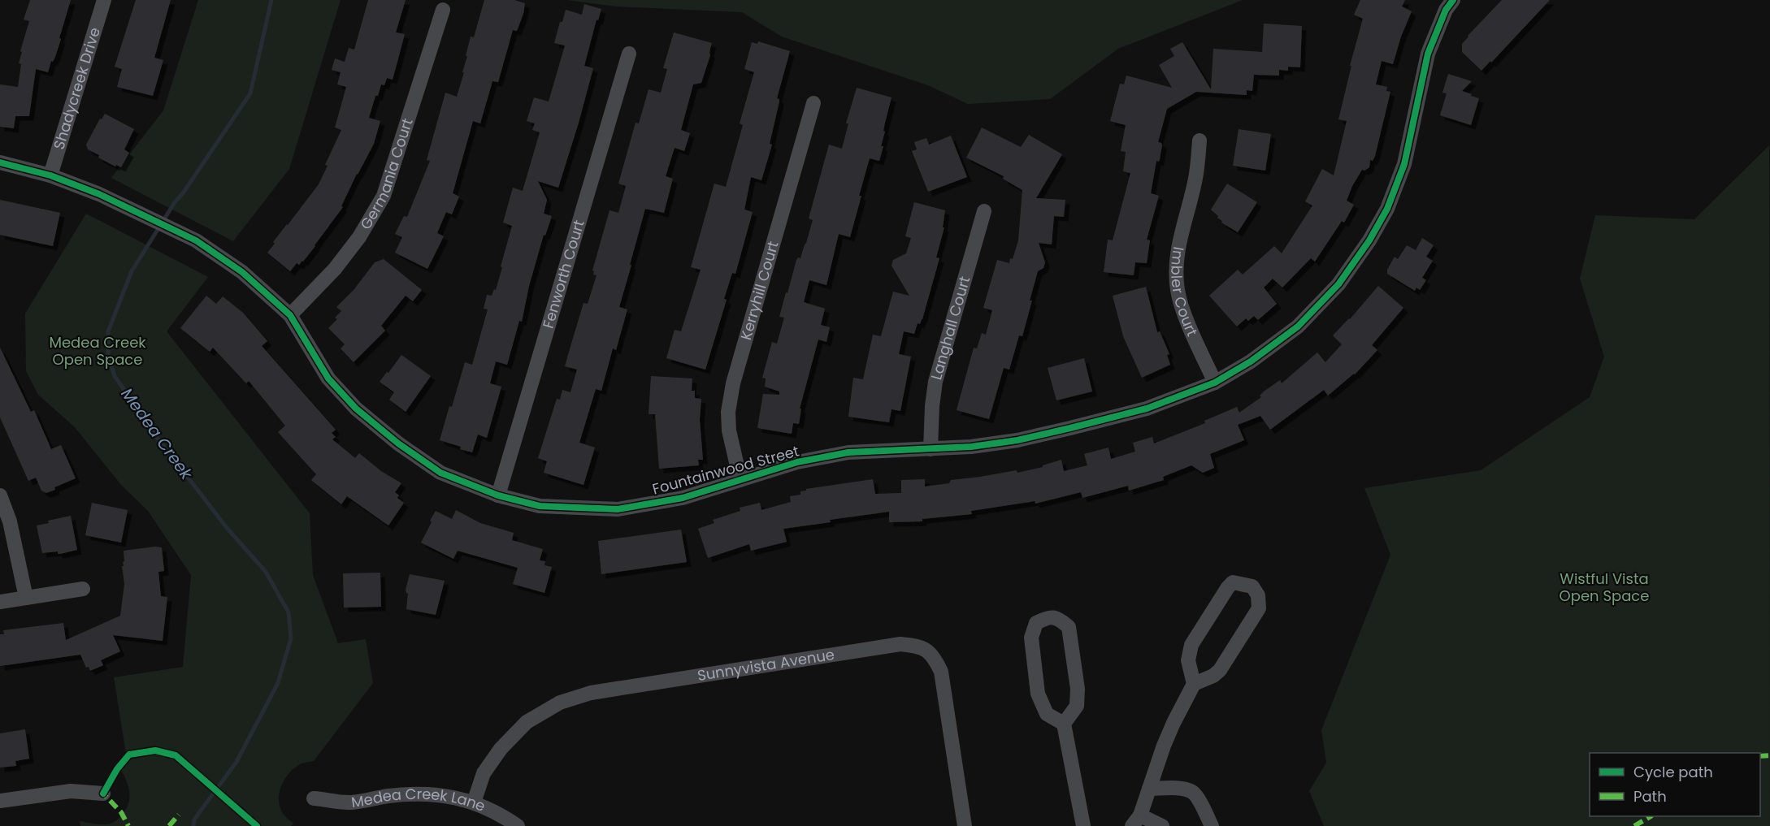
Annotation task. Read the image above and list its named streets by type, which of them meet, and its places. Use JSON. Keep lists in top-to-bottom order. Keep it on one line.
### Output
{"streets":{"street":["Shadycreek Drive","Germania Court","Fenworth Court","Kerryhill Court","Imbler Court","Langhall Court","Fountainwood Street","Sunnyvista Avenue","Medea Creek Lane"]},"crossings":[["Shadycreek Drive","Fountainwood Street"],["Germania Court","Fountainwood Street"],["Fenworth Court","Fountainwood Street"],["Kerryhill Court","Fountainwood Street"],["Imbler Court","Fountainwood Street"],["Langhall Court","Fountainwood Street"],["Sunnyvista Avenue","Medea Creek Lane"]],"water":["Medea Creek"],"parks":["Medea Creek Open Space","Wistful Vista Open Space"],"legend":["Cycle path","Path"]}
